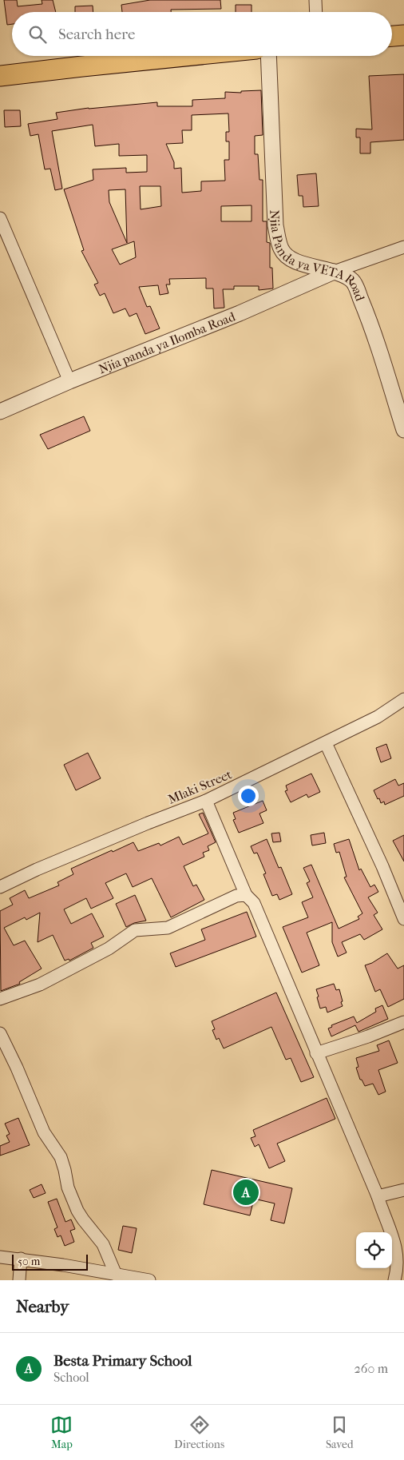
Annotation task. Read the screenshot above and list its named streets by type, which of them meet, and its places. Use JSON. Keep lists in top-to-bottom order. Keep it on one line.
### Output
{"streets":{"street":["Njia Panda ya VETA Road","Njia panda ya Ilomba Road","Mlaki Street"]},"crossings":[["Njia Panda ya VETA Road","Njia panda ya Ilomba Road"]],"scale_bar":"50 m","page":{"search":"Search here","pins":"A","scale":"50 m","heading":"Nearby","list":[{"mark":"A","name":"Besta Primary School","note":"School","value":"260 m"}],"nav":["Map","Directions","Saved"]}}
